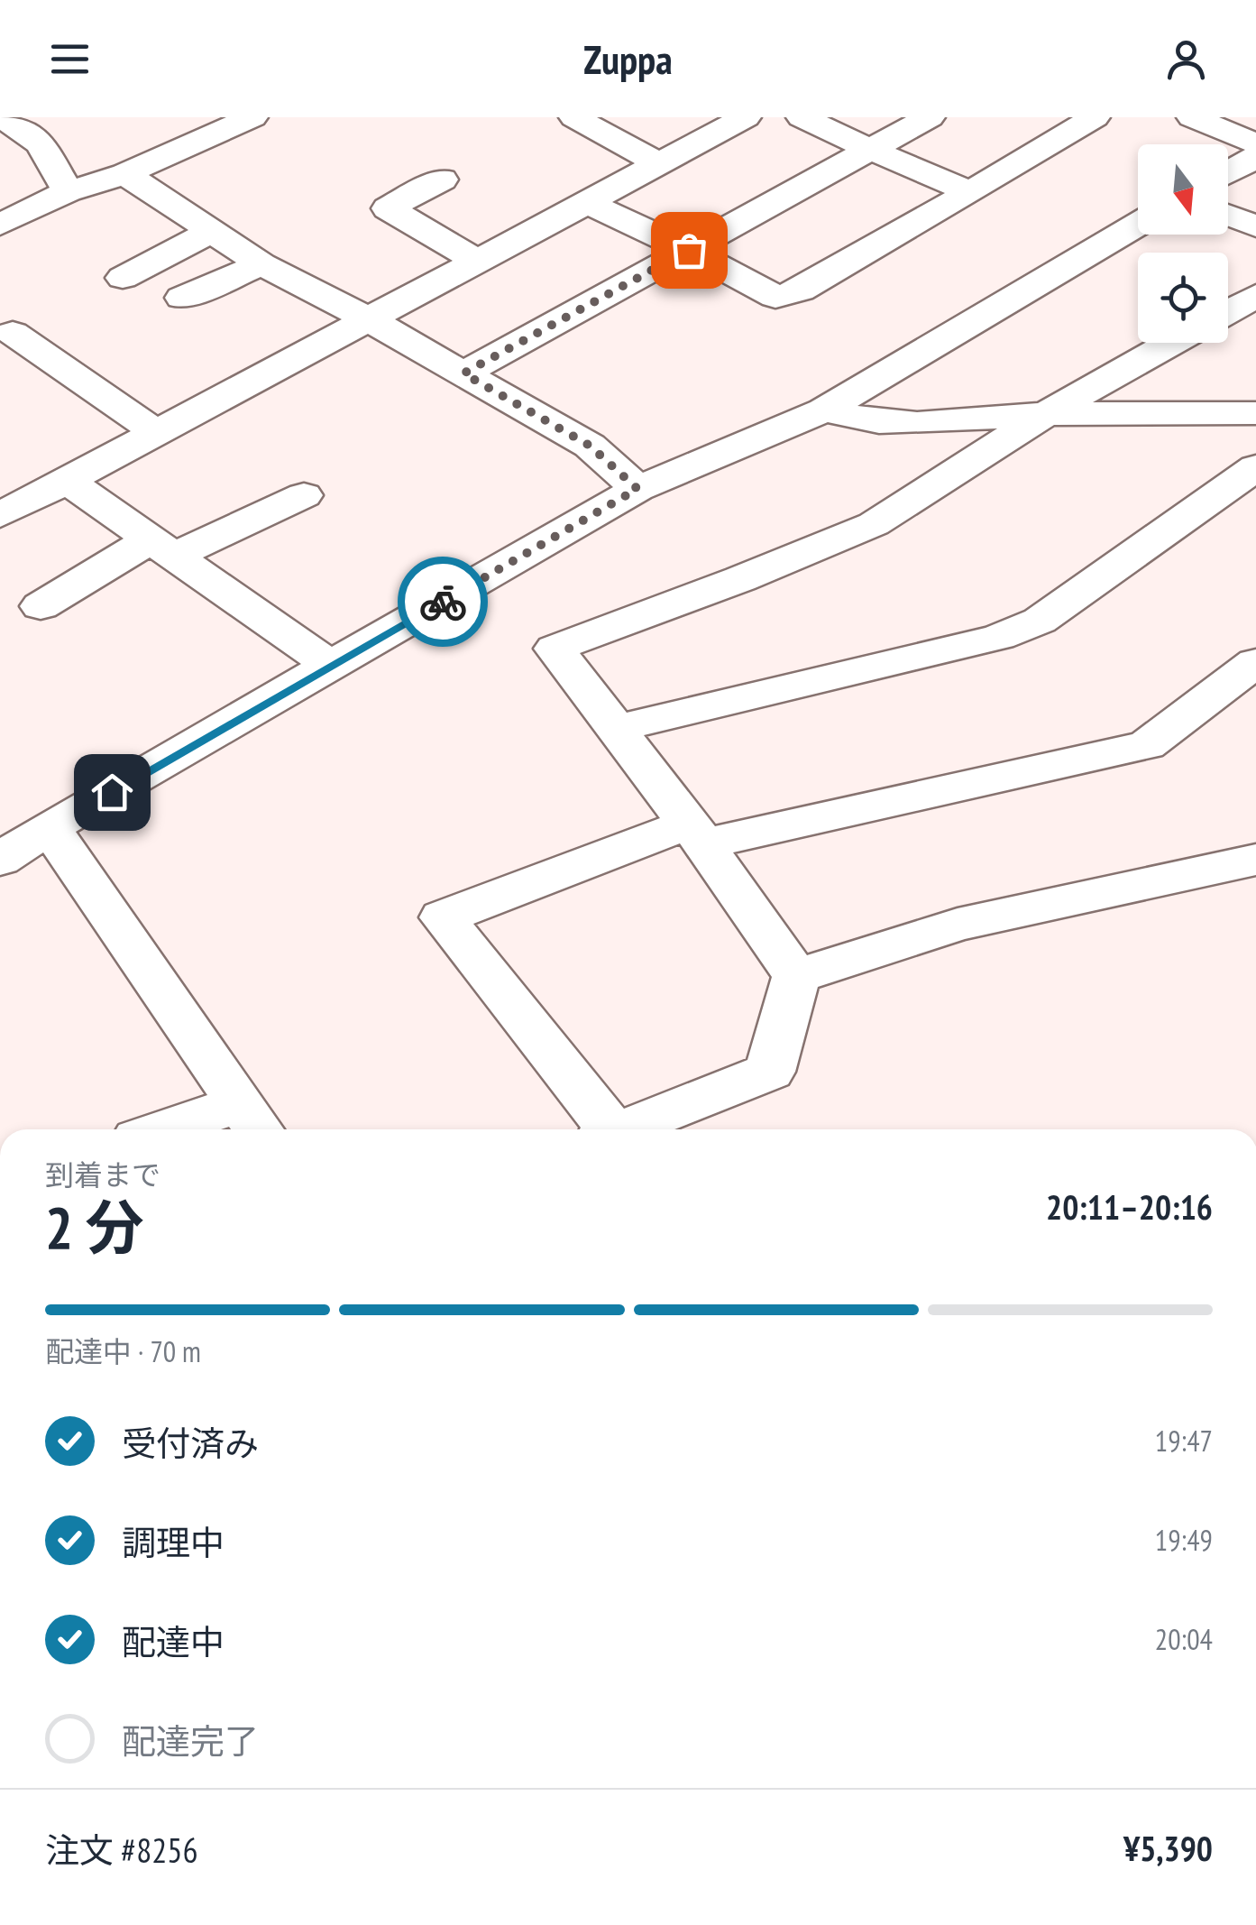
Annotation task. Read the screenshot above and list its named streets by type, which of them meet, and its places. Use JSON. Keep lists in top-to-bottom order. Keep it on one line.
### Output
{"north":"bottom","page":{"header":"Zuppa","heading":["2 分","到着まで","20:11–20:16"],"panel":["注文 #8256","¥5,390"],"bar":"配達中 · 70 m","list":[["受付済み","19:47"],["調理中","19:49"],["配達中","20:04"],"配達完了"]}}
